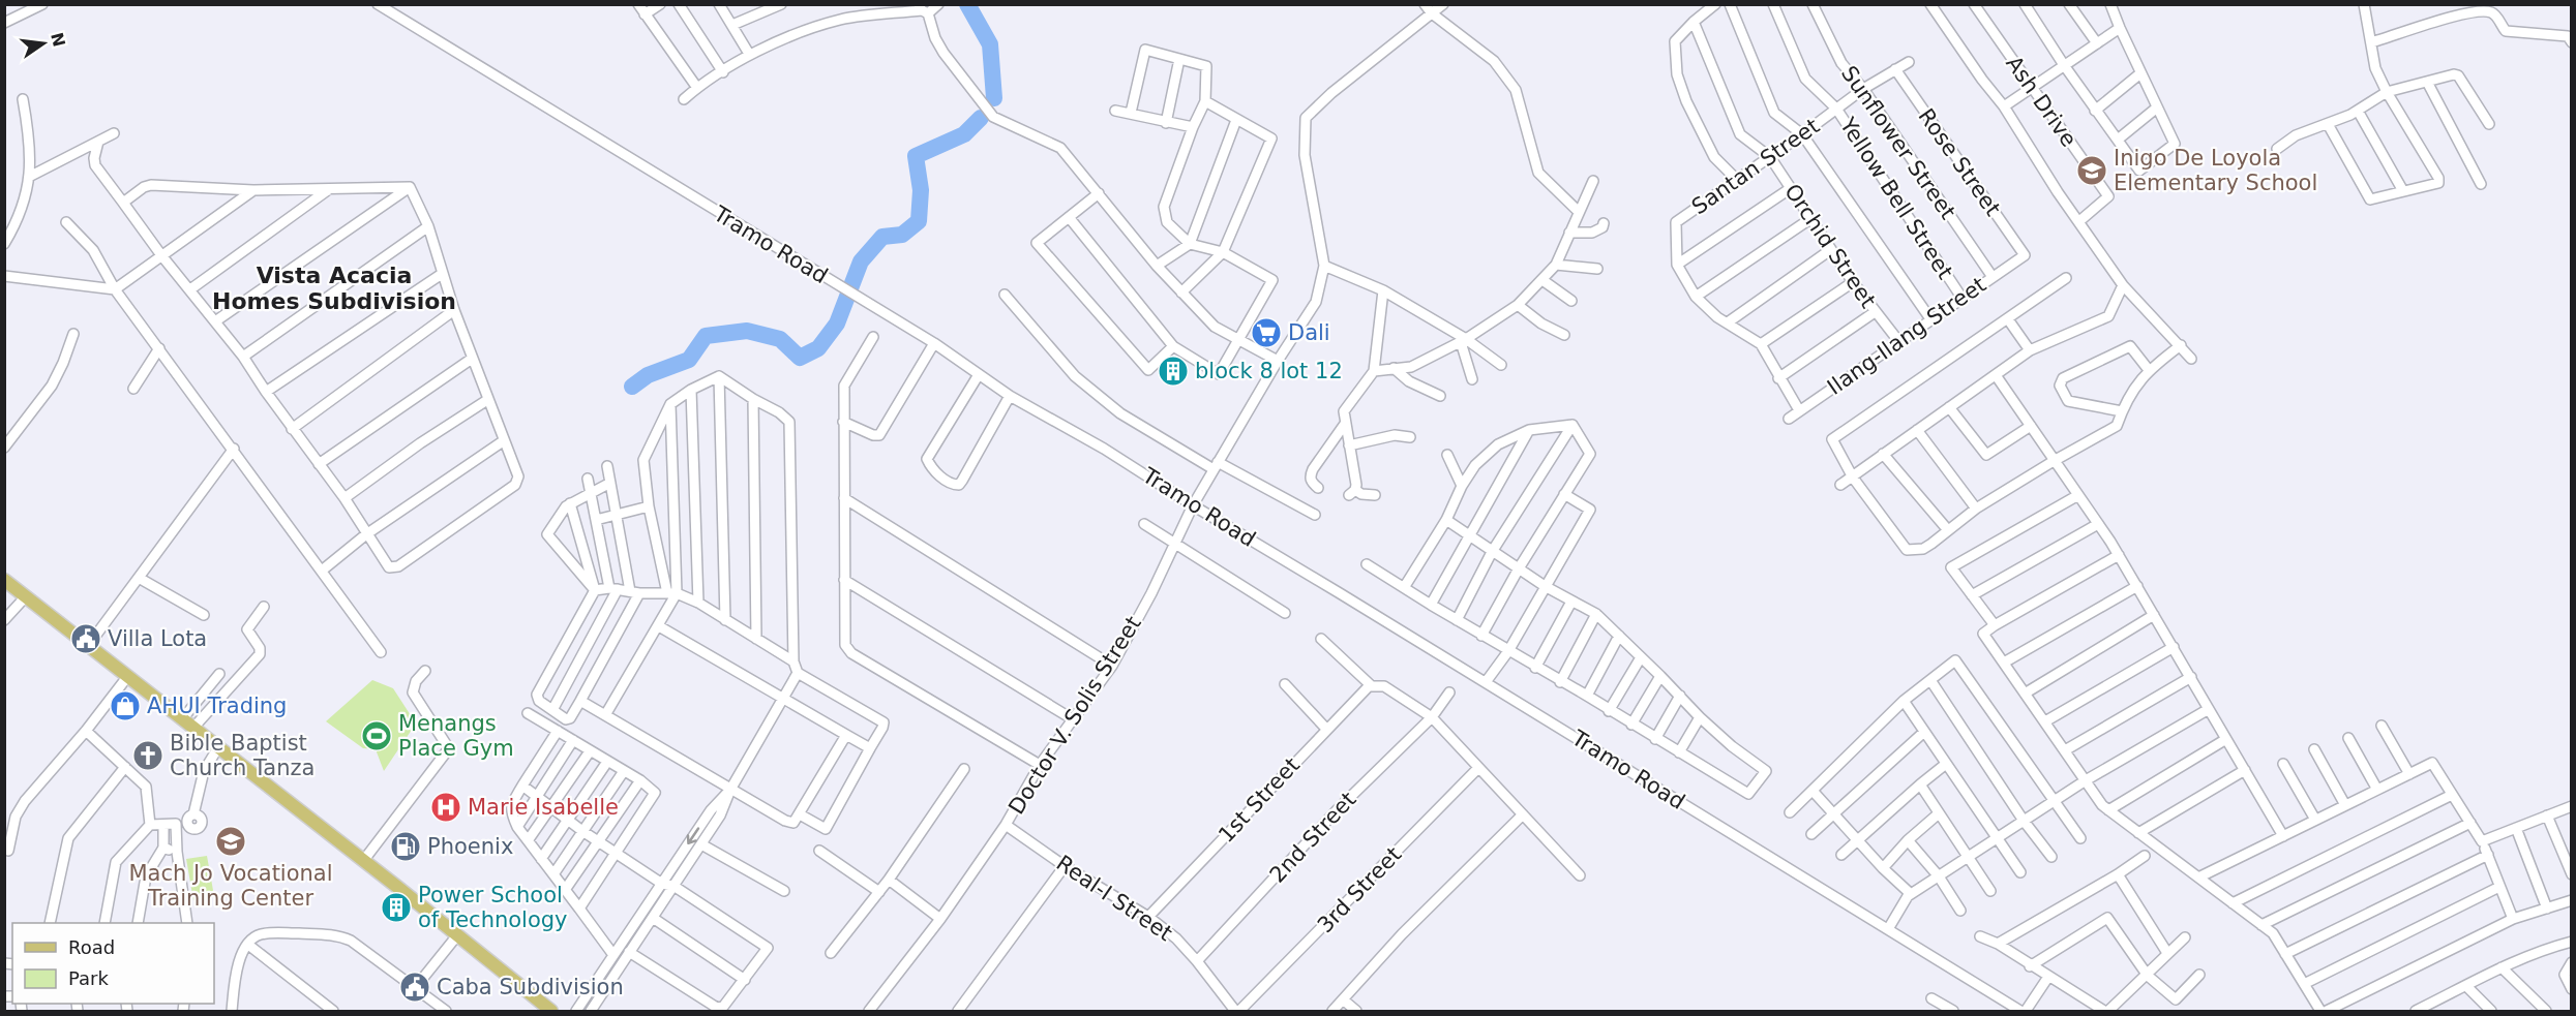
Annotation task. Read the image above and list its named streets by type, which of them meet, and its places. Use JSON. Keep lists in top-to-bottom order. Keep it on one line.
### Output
{"streets":{"street":["Ash Drive","Sunflower Street","Rose Street","Santan Street","Yellow Bell Street","Tramo Road","Orchid Street","Ilang-Ilang Street","Doctor V. Solis Street","1st Street","2nd Street","3rd Street","Real-I Street"]},"crossings":[["Sunflower Street","Santan Street"],["Sunflower Street","Ilang-Ilang Street"],["Rose Street","Santan Street"],["Rose Street","Ilang-Ilang Street"],["Santan Street","Yellow Bell Street"],["Santan Street","Orchid Street"],["Santan Street","Ilang-Ilang Street"],["Yellow Bell Street","Ilang-Ilang Street"],["Tramo Road","Doctor V. Solis Street"],["Orchid Street","Ilang-Ilang Street"],["Doctor V. Solis Street","Real-I Street"],["1st Street","Real-I Street"],["2nd Street","Real-I Street"]],"districts":["Vista Acacia Homes Subdivision"],"places":{"school or university":["Inigo De Loyola Elementary School","Mach Jo Vocational Training Center"],"supermarket":["Dali"],"building":["block 8 lot 12","Power School of Technology"],"public building":["Villa Lota","Caba Subdivision"],"shop":["AHUI Trading"],"sports":["Menangs Place Gym"],"church":["Bible Baptist Church Tanza"],"hospital":["Marie Isabelle"],"fuel station":["Phoenix"]},"legend":["Road","Park"],"north":"right"}
